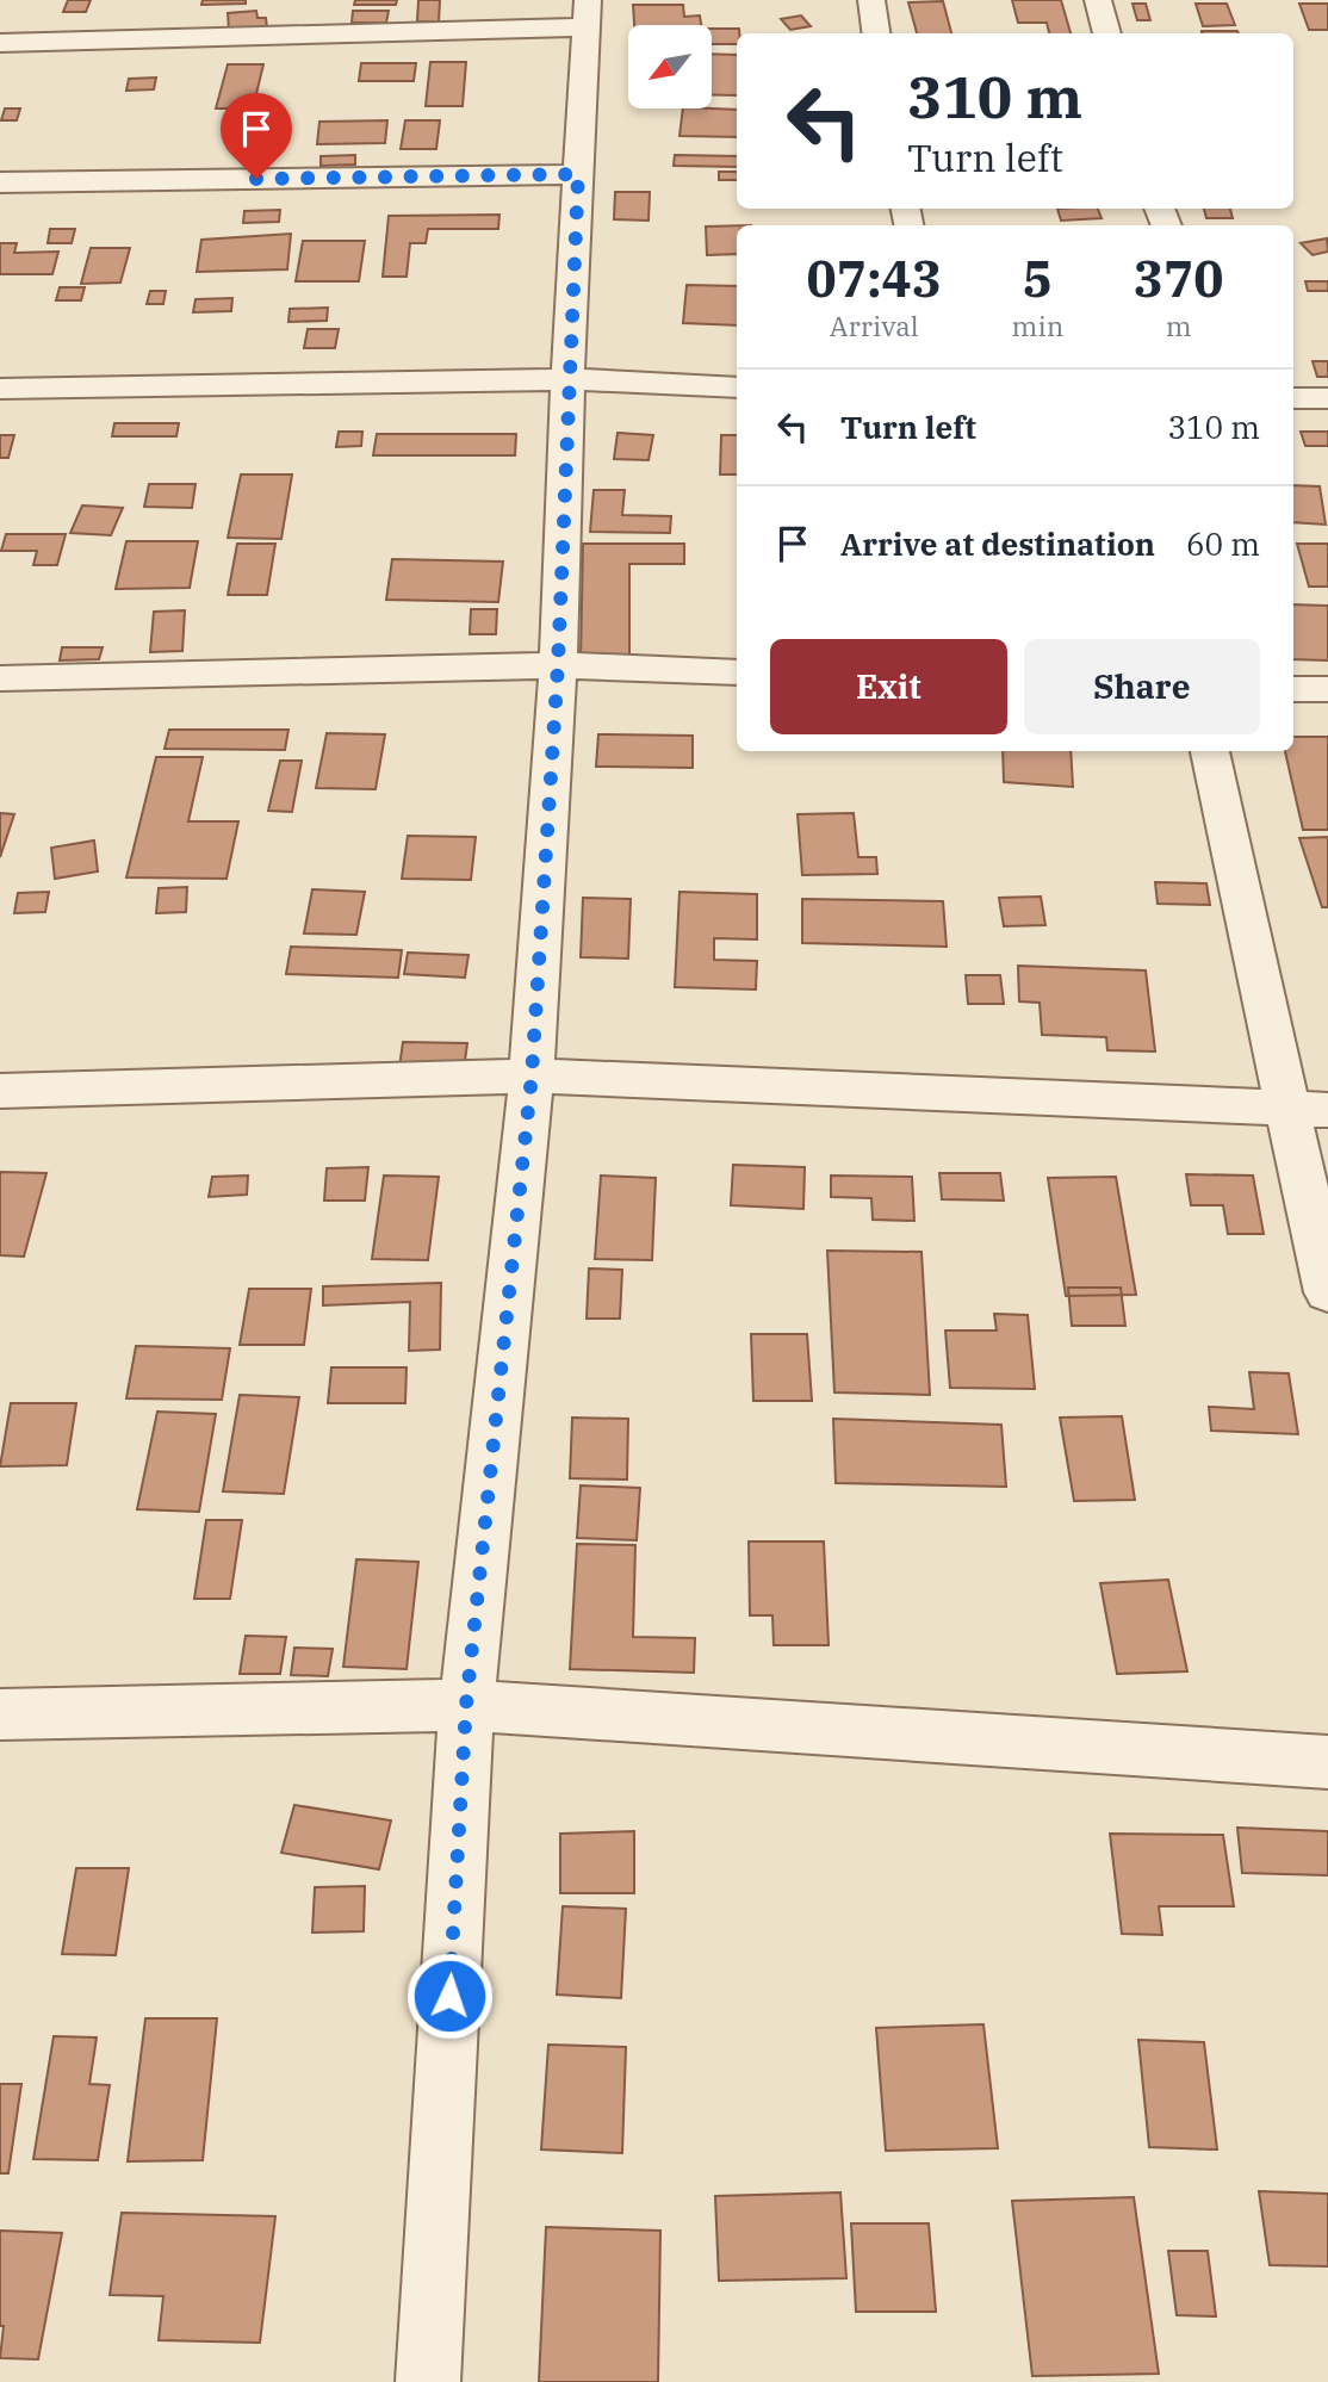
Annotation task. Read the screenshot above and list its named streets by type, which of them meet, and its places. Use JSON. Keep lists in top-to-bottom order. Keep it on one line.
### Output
{"north":"bottom left","page":{"turn":["310 m","Turn left"],"eta":["07:43","Arrival","5","min","370","m"],"list":[{"name":"Turn left","value":"310 m"},{"name":"Arrive at destination","value":"60 m"}],"buttons":["Exit","Share"]}}
